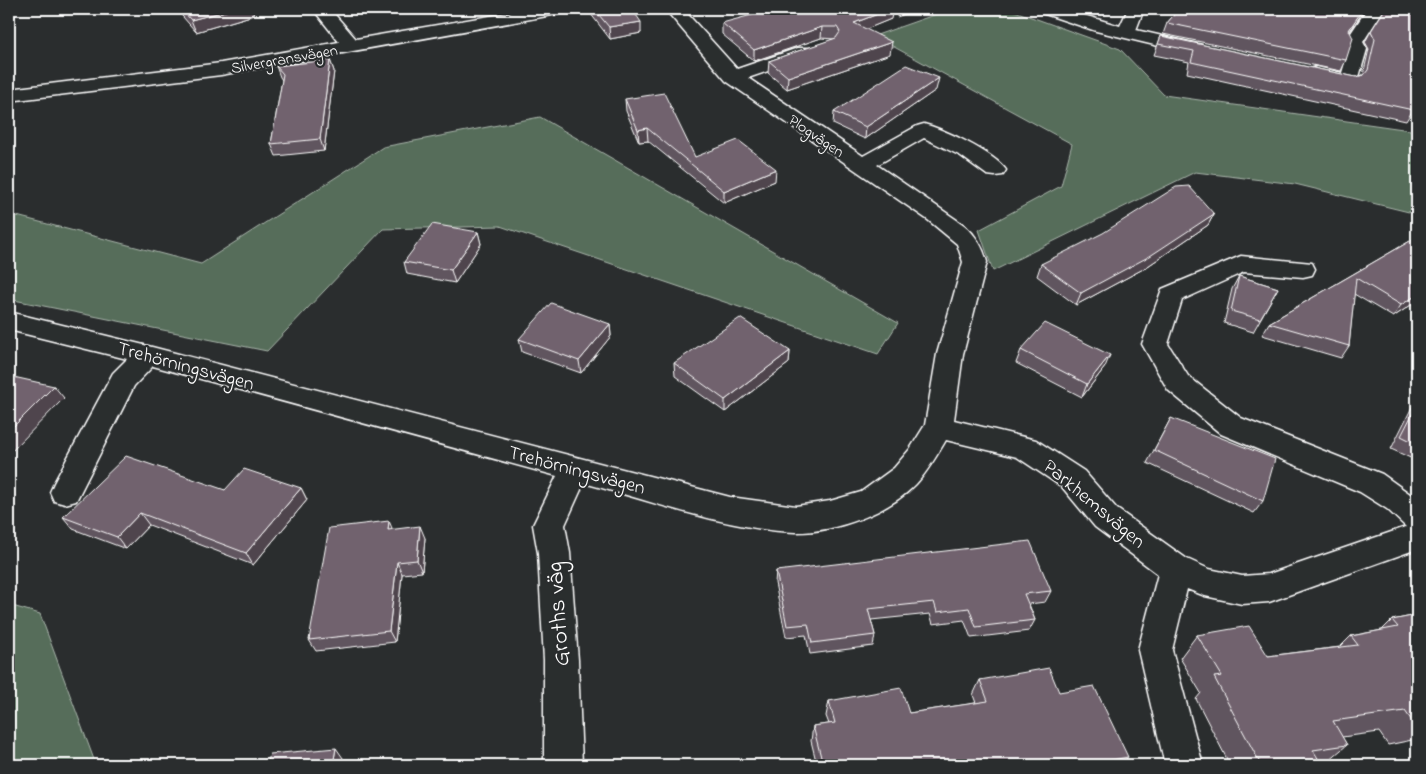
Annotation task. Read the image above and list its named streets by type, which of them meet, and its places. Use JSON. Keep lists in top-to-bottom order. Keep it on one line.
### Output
{"streets":{"street":["Silvergransvägen","Plogvägen","Trehörningsvägen","Parkhemsvägen","Groths väg"]},"crossings":[["Plogvägen","Trehörningsvägen"],["Trehörningsvägen","Parkhemsvägen"],["Trehörningsvägen","Groths väg"]]}
